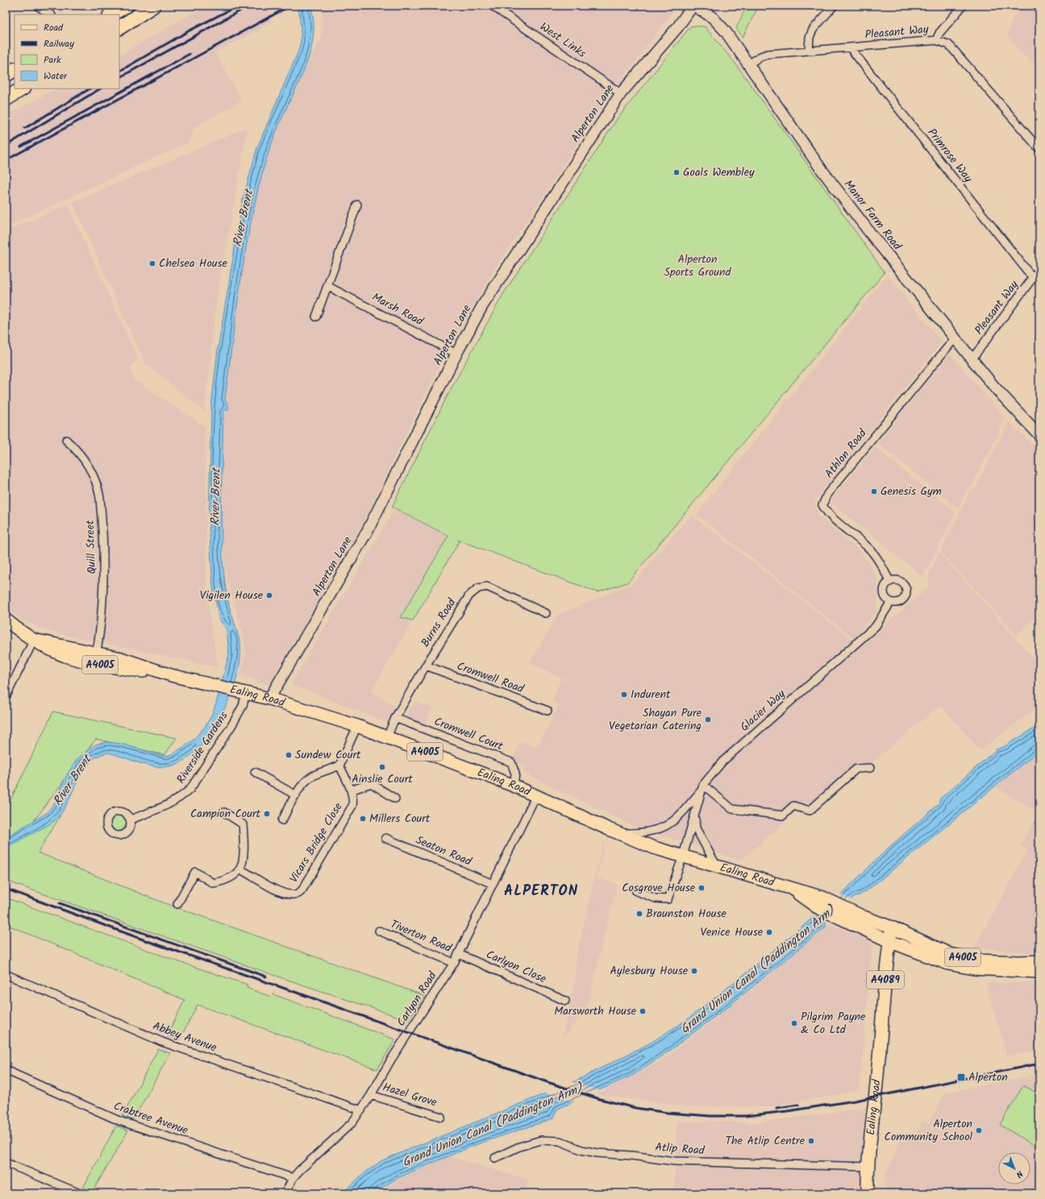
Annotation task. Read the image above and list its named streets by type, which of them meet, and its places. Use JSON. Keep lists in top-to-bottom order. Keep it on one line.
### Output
{"streets":{"main road":["Alperton Lane","Manor Farm Road","A4005","Ealing Road","A4089"],"street":["Pleasant Way","West Links","Primrose Way","Marsh Road","Athlon Road","Quill Street","Burns Road","Cromwell Road","Glacier Way","Cromwell Court","Riverside Gardens","Vicars Bridge Close","Seaton Road","Tiverton Road","Carlyon Close","Carlyon Road","Abbey Avenue","Hazel Grove","Crabtree Avenue","Atlip Road"]},"crossings":[["Pleasant Way","Primrose Way"],["Pleasant Way","Manor Farm Road"],["West Links","Alperton Lane"],["Alperton Lane","Manor Farm Road"],["Alperton Lane","Marsh Road"],["Alperton Lane","Ealing Road"],["Manor Farm Road","Athlon Road"],["Athlon Road","Glacier Way"],["Quill Street","A4005"],["Quill Street","Ealing Road"],["Burns Road","Cromwell Road"],["Burns Road","Ealing Road"],["Burns Road","Cromwell Court"],["A4005","Ealing Road"],["A4005","A4089"],["Ealing Road","Glacier Way"],["Ealing Road","Cromwell Court"],["Ealing Road","Riverside Gardens"],["Ealing Road","A4089"],["Ealing Road","Carlyon Road"],["Ealing Road","Atlip Road"],["Seaton Road","Carlyon Road"],["Tiverton Road","Carlyon Road"],["Carlyon Close","Carlyon Road"],["Carlyon Road","Abbey Avenue"],["Carlyon Road","Hazel Grove"],["Carlyon Road","Crabtree Avenue"]],"districts":["ALPERTON"],"water":["River Brent","Grand Union Canal (Paddington Arm)"],"parks":["Alperton Sports Ground"],"places":{"other":["Goals Wembley","Chelsea House","Genesis Gym","Vigilen House","Indurent","Shayan Pure Vegetarian Catering","Sundew Court","Ainslie Court","Campion Court","Millers Court","Cosgrove House","Braunston House","Venice House","Aylesbury House","Marsworth House","Pilgrim Payne & Co Ltd","Alperton Community School","The Atlip Centre"],"transit":["Alperton"]},"legend":["Road","Railway","Park","Water"],"north":"bottom right"}
